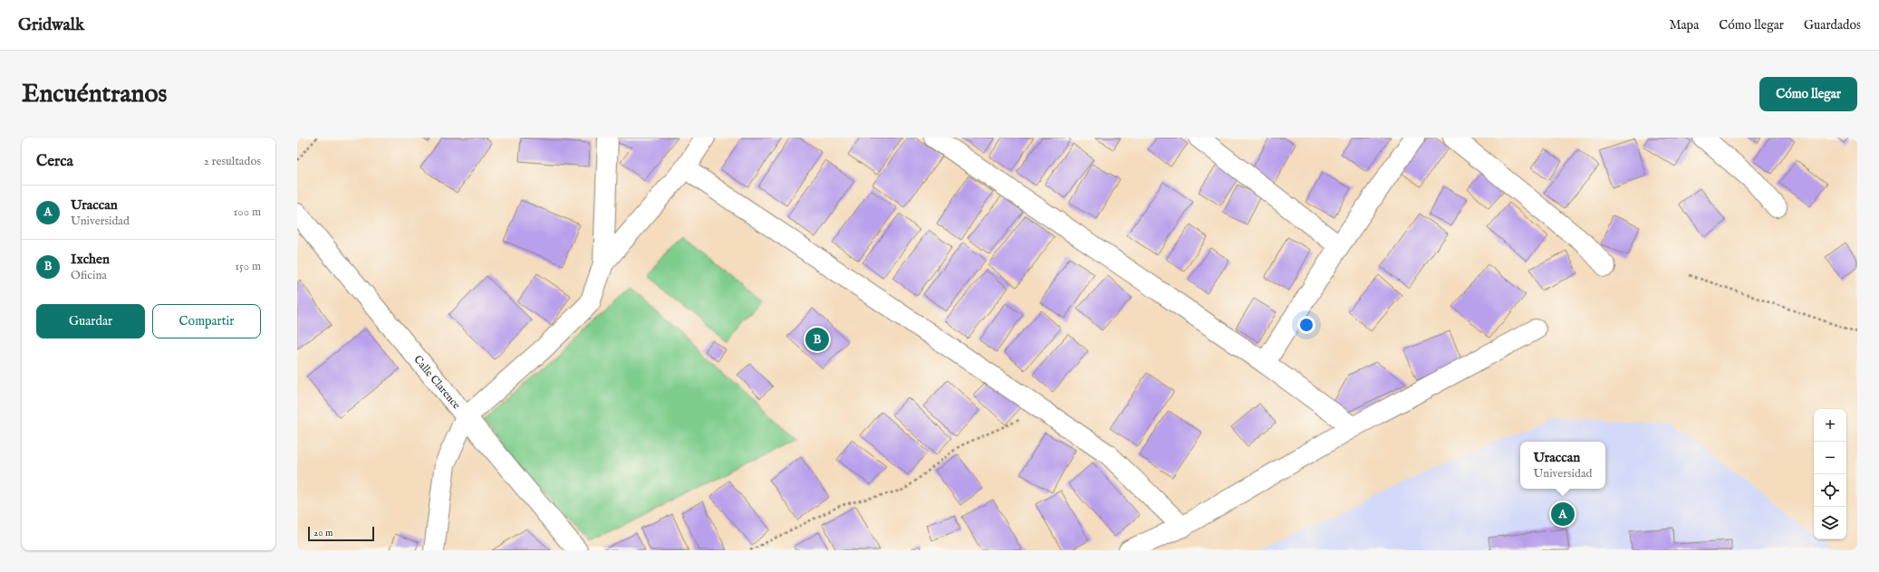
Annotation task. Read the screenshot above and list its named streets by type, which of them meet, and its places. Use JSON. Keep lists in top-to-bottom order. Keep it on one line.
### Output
{"streets":{"street":["Calle Clarence"]},"scale_bar":"20 m","page":{"header":"Gridwalk","nav":["Mapa","Cómo llegar","Guardados"],"buttons":["Cómo llegar",["Guardar","Compartir"]],"title":"Encuéntranos","heading":["Cerca","2 resultados"],"list":[{"mark":"A","name":"Uraccan","note":"Universidad","value":"100 m"},{"mark":"B","name":"Ixchen","note":"Oficina","value":"150 m"}],"pins":["B","A"],"map_buttons":["+","−"],"popup":["Uraccan","Universidad"],"scale":"20 m"}}
